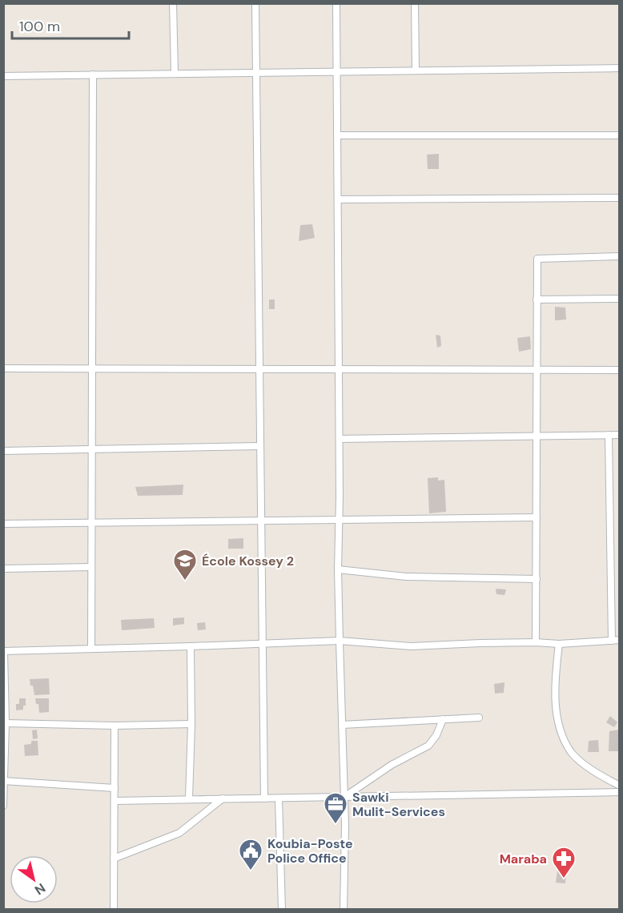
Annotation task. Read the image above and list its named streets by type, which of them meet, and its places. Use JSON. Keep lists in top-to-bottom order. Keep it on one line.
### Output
{"places":{"school or university":["École Kossey 2"],"office":["Sawki Mulit-Services"],"public building":["Koubia-Poste Police Office"],"pharmacy":["Maraba"]},"scale_bar":"100 m","north":"bottom right"}
